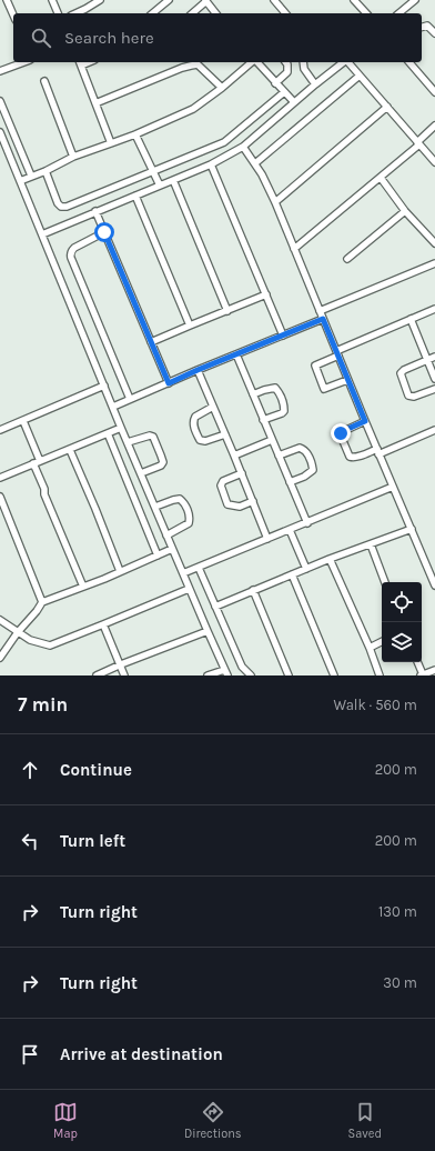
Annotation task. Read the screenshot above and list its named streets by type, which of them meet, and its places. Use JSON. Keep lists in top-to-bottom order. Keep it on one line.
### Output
{"page":{"search":"Search here","heading":["7 min","Walk · 560 m"],"list":[["Continue","200 m"],["Turn left","200 m"],["Turn right","130 m"],["Turn right","30 m"],"Arrive at destination"],"nav":["Map","Directions","Saved"]}}
